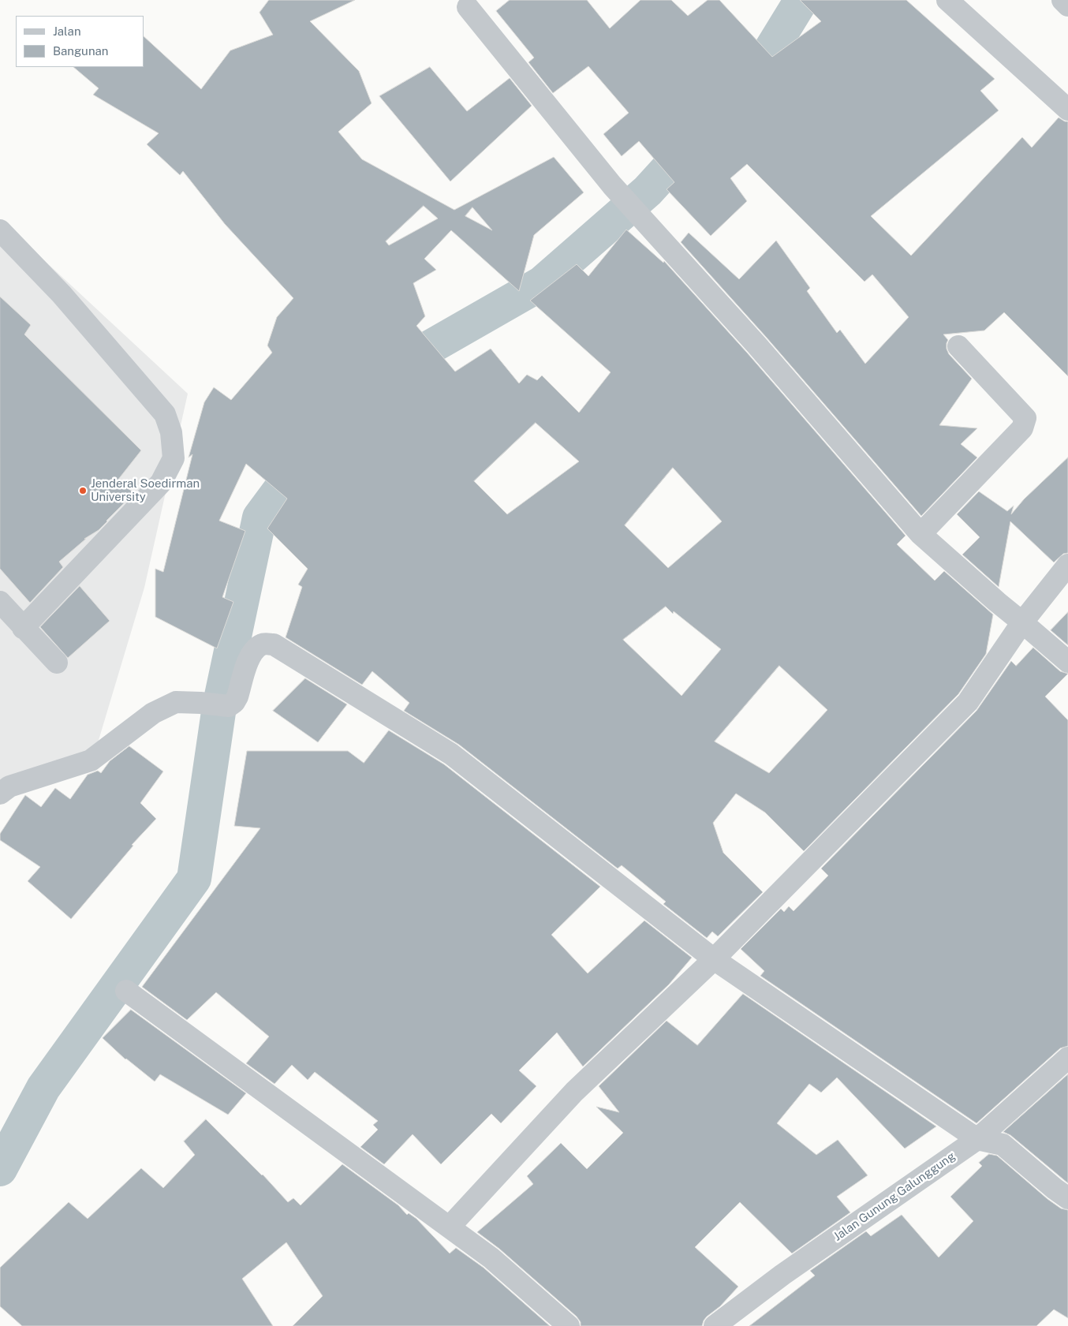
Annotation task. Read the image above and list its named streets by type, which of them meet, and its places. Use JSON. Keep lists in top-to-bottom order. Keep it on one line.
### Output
{"streets":{"street":["Jalan Gunung Galunggung"]},"places":["Jenderal Soedirman University"],"legend":["Jalan","Bangunan"]}
